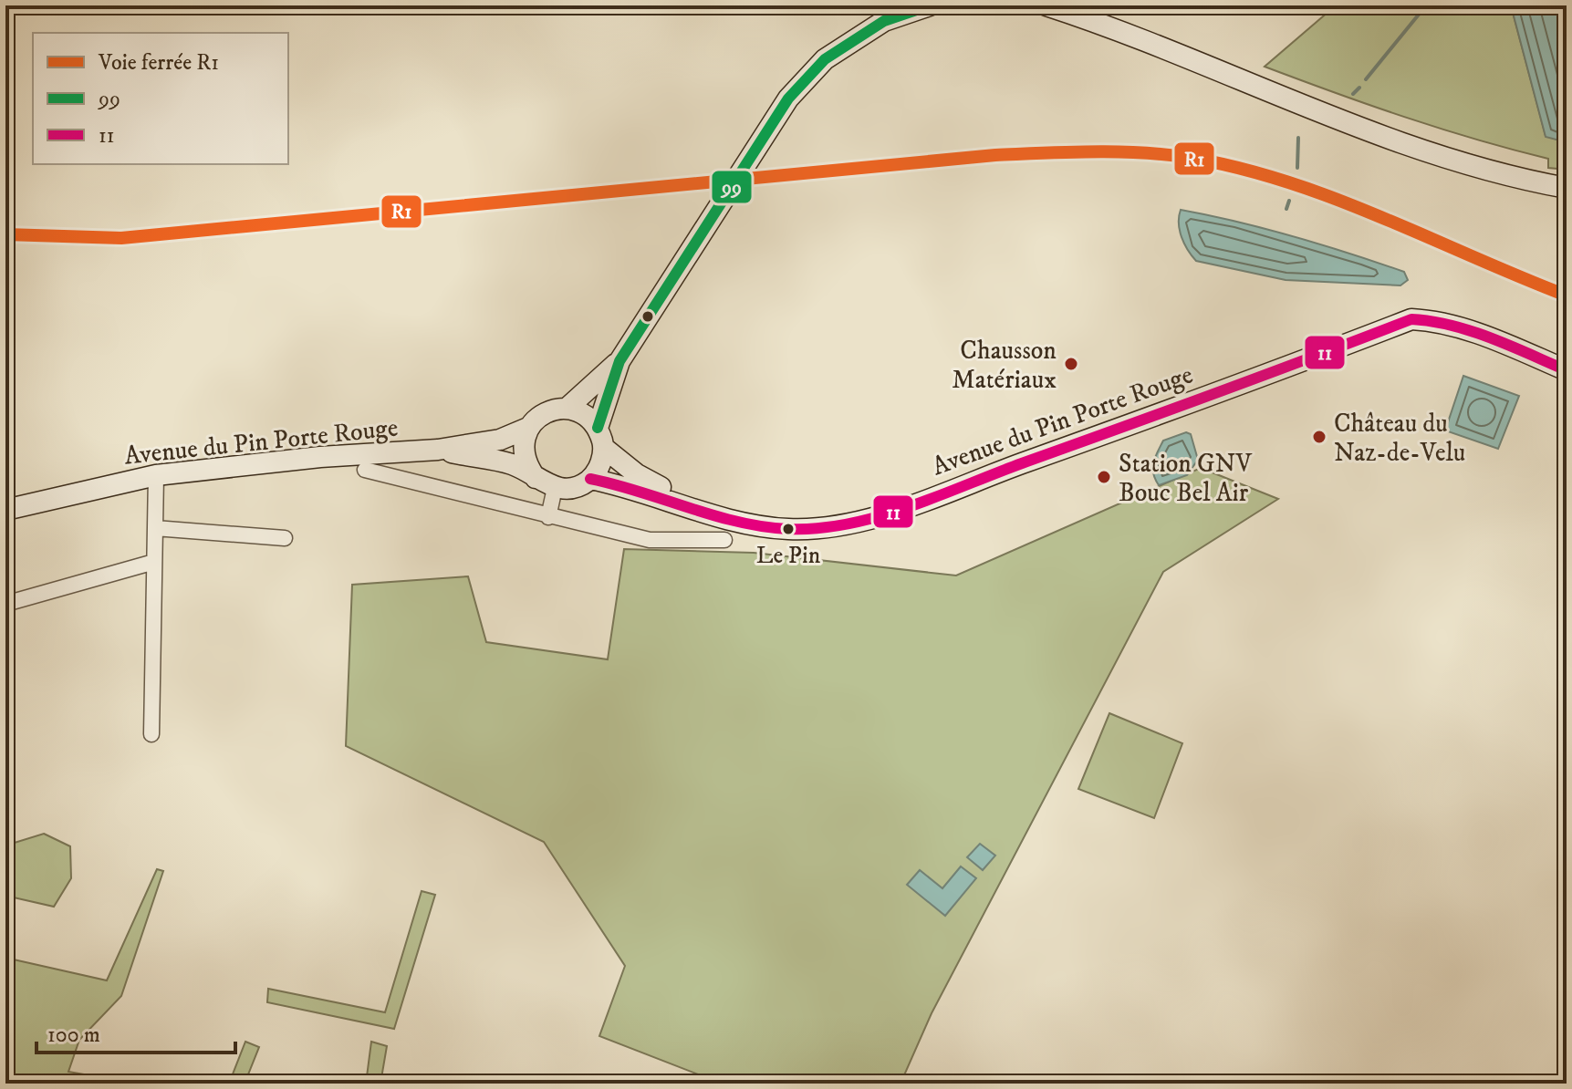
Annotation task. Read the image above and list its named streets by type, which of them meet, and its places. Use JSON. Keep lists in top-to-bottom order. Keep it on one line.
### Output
{"streets":{"main road":["Avenue du Pin Porte Rouge"]},"places":["Chausson Matériaux","Château du Naz-de-Velu","Station GNV Bouc Bel Air","Le Pin"],"lines":["transit line 99","rail line R1","transit line 11"],"legend":["Voie ferrée R1","99","11"],"scale_bar":"100 m"}
